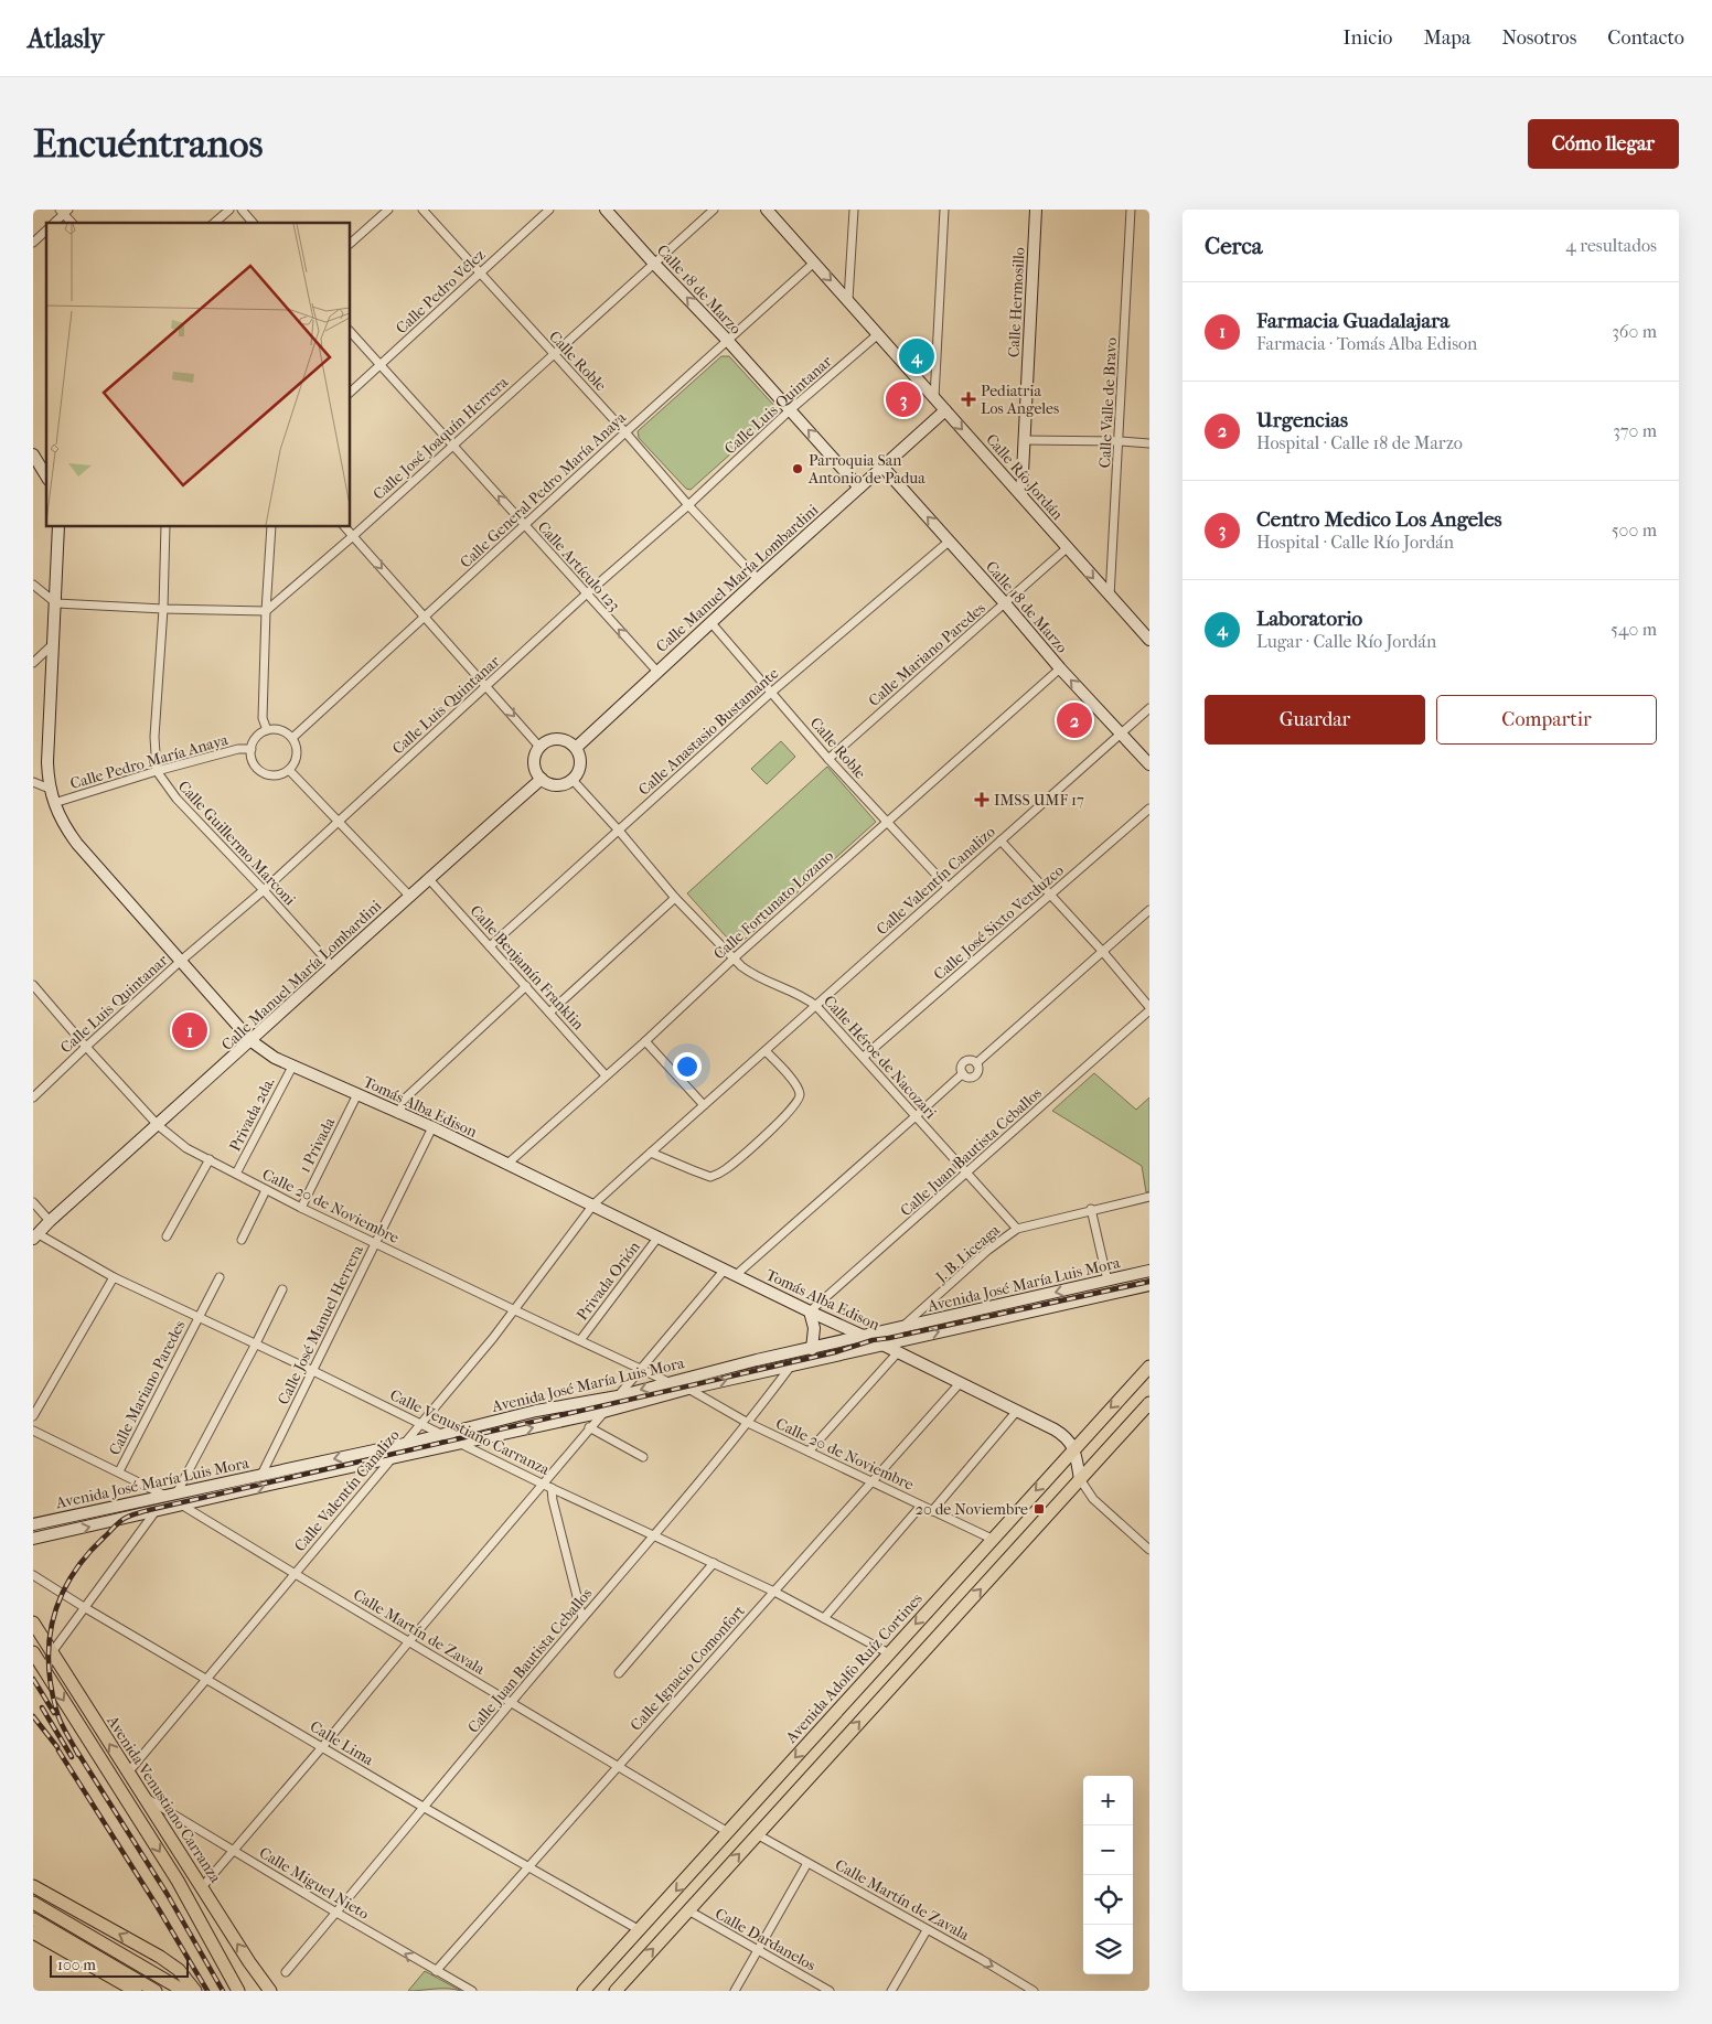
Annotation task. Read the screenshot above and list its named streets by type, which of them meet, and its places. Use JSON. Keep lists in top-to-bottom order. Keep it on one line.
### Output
{"streets":{"main road":["Avenida Adolfo Ruíz Cortines","Avenida Venustiano Carranza"],"street":["Calle 18 de Marzo","Calle Pedro Vélez","Calle Hermosillo","Calle Roble","Calle Valle de Bravo","Calle Luis Quintanar","Calle José Joaquín Herrera","Calle Río Jordán","Calle General Pedro María Anaya","Calle Artículo 123","Calle Manuel María Lombardini","Calle Mariano Paredes","Calle Anastasio Bustamante","Calle Pedro María Anaya","Calle Guillermo Marconi","Calle Valentín Canalizo","Calle Fortunato Lozano","Calle José Sixto Verduzco","Calle Benjamín Franklin","Calle Héroe de Nacozari","Tomás Alba Edison","Privada 2da.","1 Privada","Calle Juan Bautista Ceballos","Calle 20 de Noviembre","J. B. Liceaga","Privada Orión","Avenida José María Luis Mora","Calle José Manuel Herrera","Calle Venustiano Carranza","Calle Martín de Zavala","Calle Ignacio Comonfort","Calle Lima","Calle Miguel Nieto","Calle Dardanelos"]},"crossings":[["Calle 18 de Marzo","Calle Luis Quintanar"],["Calle 18 de Marzo","Calle José Joaquín Herrera"],["Calle 18 de Marzo","Calle General Pedro María Anaya"],["Calle 18 de Marzo","Calle Manuel María Lombardini"],["Calle 18 de Marzo","Calle Mariano Paredes"],["Calle 18 de Marzo","Calle Anastasio Bustamante"],["Calle 18 de Marzo","Calle Valentín Canalizo"],["Calle 18 de Marzo","Calle Fortunato Lozano"],["Calle Pedro Vélez","Calle Roble"],["Calle Pedro Vélez","Calle Artículo 123"],["Calle Hermosillo","Calle Río Jordán"],["Calle Roble","Calle Luis Quintanar"],["Calle Roble","Calle José Joaquín Herrera"],["Calle Roble","Calle General Pedro María Anaya"],["Calle Roble","Calle Manuel María Lombardini"],["Calle Roble","Calle Mariano Paredes"],["Calle Roble","Calle Anastasio Bustamante"],["Calle Roble","Calle Valentín Canalizo"],["Calle Roble","Calle Fortunato Lozano"],["Calle Valle de Bravo","Calle Río Jordán"],["Calle Luis Quintanar","Calle Río Jordán"],["Calle Luis Quintanar","Calle Artículo 123"],["Calle Luis Quintanar","Calle Guillermo Marconi"],["Calle Luis Quintanar","Tomás Alba Edison"],["Calle Luis Quintanar","Calle 20 de Noviembre"],["Calle José Joaquín Herrera","Calle Artículo 123"],["Calle Río Jordán","Calle General Pedro María Anaya"],["Calle Río Jordán","Calle Manuel María Lombardini"],["Calle Río Jordán","Calle Mariano Paredes"],["Calle General Pedro María Anaya","Calle Artículo 123"],["Calle General Pedro María Anaya","Calle Pedro María Anaya"],["Calle Artículo 123","Calle Manuel María Lombardini"],["Calle Manuel María Lombardini","Calle Guillermo Marconi"],["Calle Manuel María Lombardini","Calle Benjamín Franklin"],["Calle Manuel María Lombardini","Calle Héroe de Nacozari"],["Calle Manuel María Lombardini","Tomás Alba Edison"],["Calle Manuel María Lombardini","Calle 20 de Noviembre"],["Calle Manuel María Lombardini","Calle Venustiano Carranza"],["Calle Mariano Paredes","Calle Venustiano Carranza"],["Calle Anastasio Bustamante","Calle Benjamín Franklin"],["Calle Anastasio Bustamante","Calle Héroe de Nacozari"],["Calle Pedro María Anaya","Calle Guillermo Marconi"],["Calle Pedro María Anaya","Tomás Alba Edison"],["Calle Valentín Canalizo","Calle Héroe de Nacozari"],["Calle Valentín Canalizo","Tomás Alba Edison"],["Calle Valentín Canalizo","Calle 20 de Noviembre"],["Calle Valentín Canalizo","Avenida José María Luis Mora"],["Calle Valentín Canalizo","Calle Venustiano Carranza"],["Calle Valentín Canalizo","Calle Martín de Zavala"],["Calle Valentín Canalizo","Calle Lima"],["Calle Valentín Canalizo","Avenida Venustiano Carranza"],["Calle Fortunato Lozano","Calle Benjamín Franklin"],["Calle Fortunato Lozano","Calle Héroe de Nacozari"],["Calle Fortunato Lozano","Tomás Alba Edison"],["Calle José Sixto Verduzco","Calle Héroe de Nacozari"],["Calle Héroe de Nacozari","Calle Juan Bautista Ceballos"],["Calle Héroe de Nacozari","J. B. Liceaga"],["Tomás Alba Edison","Privada 2da."],["Tomás Alba Edison","1 Privada"],["Tomás Alba Edison","Calle Juan Bautista Ceballos"],["Tomás Alba Edison","J. B. Liceaga"],["Tomás Alba Edison","Privada Orión"],["Tomás Alba Edison","Avenida José María Luis Mora"],["Tomás Alba Edison","Calle José Manuel Herrera"],["Tomás Alba Edison","Calle Ignacio Comonfort"],["Tomás Alba Edison","Avenida Adolfo Ruíz Cortines"],["Privada 2da.","Calle 20 de Noviembre"],["1 Privada","Calle 20 de Noviembre"],["Calle Juan Bautista Ceballos","Calle 20 de Noviembre"],["Calle Juan Bautista Ceballos","Avenida José María Luis Mora"],["Calle Juan Bautista Ceballos","Calle Venustiano Carranza"],["Calle Juan Bautista Ceballos","Calle Martín de Zavala"],["Calle Juan Bautista Ceballos","Calle Lima"],["Calle Juan Bautista Ceballos","Calle Miguel Nieto"],["Calle 20 de Noviembre","Privada Orión"],["Calle 20 de Noviembre","Avenida José María Luis Mora"],["Calle 20 de Noviembre","Calle José Manuel Herrera"],["Calle 20 de Noviembre","Calle Ignacio Comonfort"],["Calle 20 de Noviembre","Avenida Adolfo Ruíz Cortines"],["J. B. Liceaga","Avenida José María Luis Mora"],["Avenida José María Luis Mora","Calle José Manuel Herrera"],["Avenida José María Luis Mora","Calle Venustiano Carranza"],["Avenida José María Luis Mora","Calle Martín de Zavala"],["Calle José Manuel Herrera","Calle Venustiano Carranza"],["Calle Venustiano Carranza","Calle Ignacio Comonfort"],["Calle Venustiano Carranza","Avenida Adolfo Ruíz Cortines"],["Calle Martín de Zavala","Calle Ignacio Comonfort"],["Calle Martín de Zavala","Avenida Adolfo Ruíz Cortines"],["Calle Ignacio Comonfort","Calle Lima"],["Calle Ignacio Comonfort","Calle Miguel Nieto"],["Avenida Adolfo Ruíz Cortines","Calle Lima"],["Avenida Venustiano Carranza","Calle Miguel Nieto"]],"one_way":["Calle 18 de Marzo","Calle Río Jordán","Calle Artículo 123"],"places":{"health":["Pediatria Los Angeles","IMSS UMF 17"],"other":["Parroquia San Antonio de Padua"],"transit":["20 de Noviembre"]},"scale_bar":"100 m","page":{"header":"Atlasly","nav":["Inicio","Mapa","Nosotros","Contacto"],"buttons":["Cómo llegar",["Guardar","Compartir"]],"title":"Encuéntranos","heading":["Cerca","4 resultados"],"list":[{"mark":"1","name":"Farmacia Guadalajara","note":"Farmacia · Tomás Alba Edison","value":"360 m"},{"mark":"2","name":"Urgencias","note":"Hospital · Calle 18 de Marzo","value":"370 m"},{"mark":"3","name":"Centro Medico Los Angeles","note":"Hospital · Calle Río Jordán","value":"500 m"},{"mark":"4","name":"Laboratorio","note":"Lugar · Calle Río Jordán","value":"540 m"}],"pins":["4","3","2","1"],"map_buttons":["+","−"],"scale":"100 m"}}
